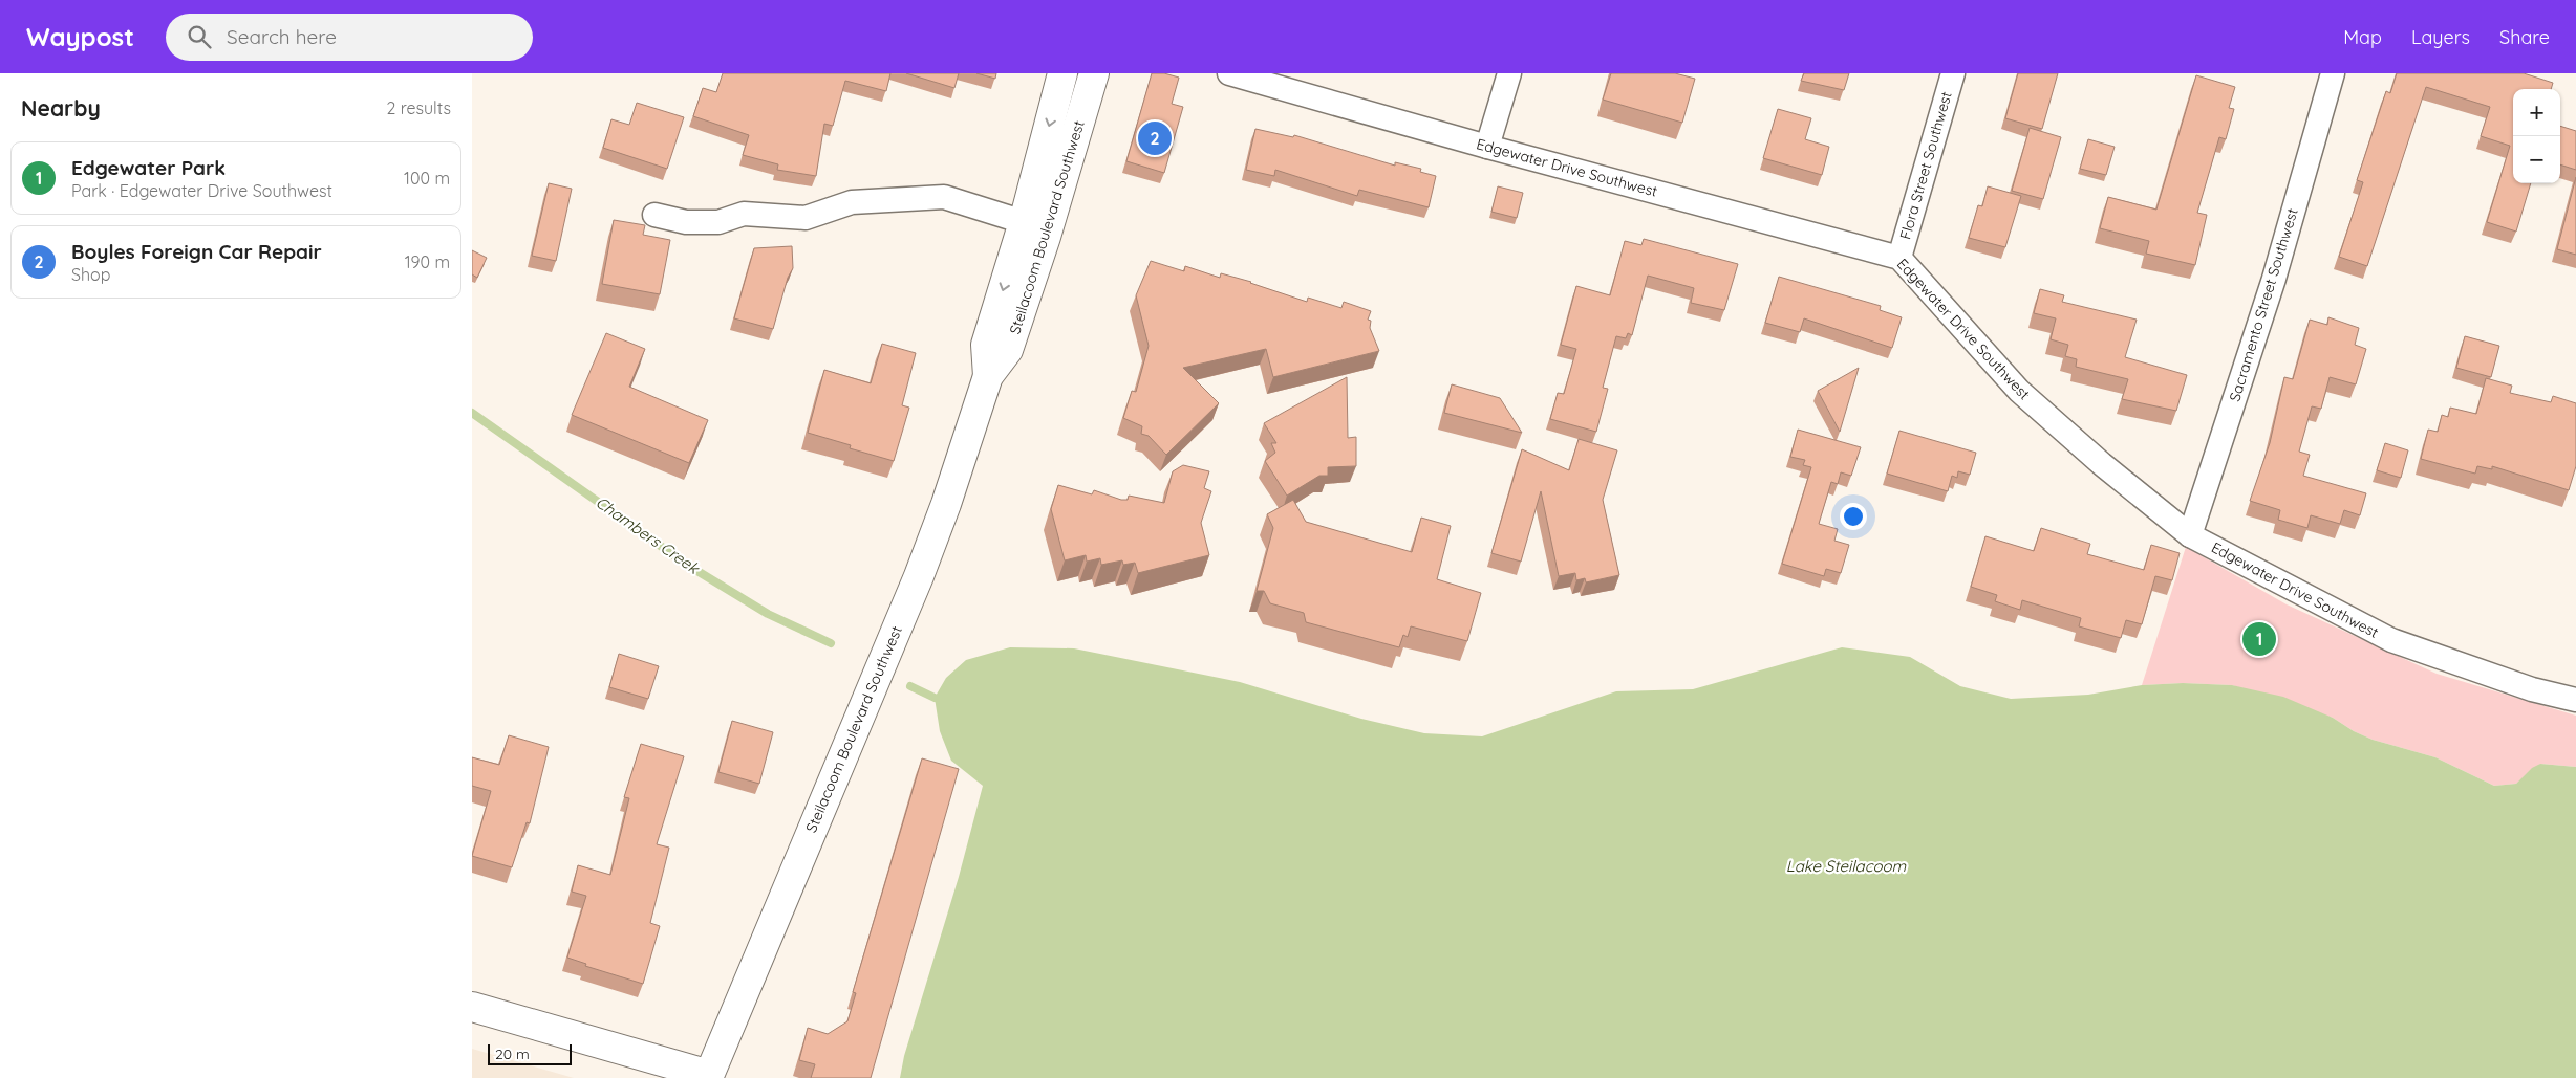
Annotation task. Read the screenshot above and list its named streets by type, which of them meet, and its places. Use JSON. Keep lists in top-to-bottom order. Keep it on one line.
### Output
{"streets":{"main road":["Steilacoom Boulevard Southwest"],"street":["Flora Street Southwest","Edgewater Drive Southwest","Sacramento Street Southwest"]},"crossings":[["Flora Street Southwest","Edgewater Drive Southwest"],["Edgewater Drive Southwest","Sacramento Street Southwest"]],"water":["Chambers Creek","Lake Steilacoom"],"scale_bar":"20 m","page":{"header":"Waypost","search":"Search here","nav":["Map","Layers","Share"],"heading":["Nearby","2 results"],"map_buttons":["+","−"],"pins":["2","1"],"list":[{"mark":"1","name":"Edgewater Park","note":"Park · Edgewater Drive Southwest","value":"100 m"},{"mark":"2","name":"Boyles Foreign Car Repair","note":"Shop","value":"190 m"}],"scale":"20 m"}}
